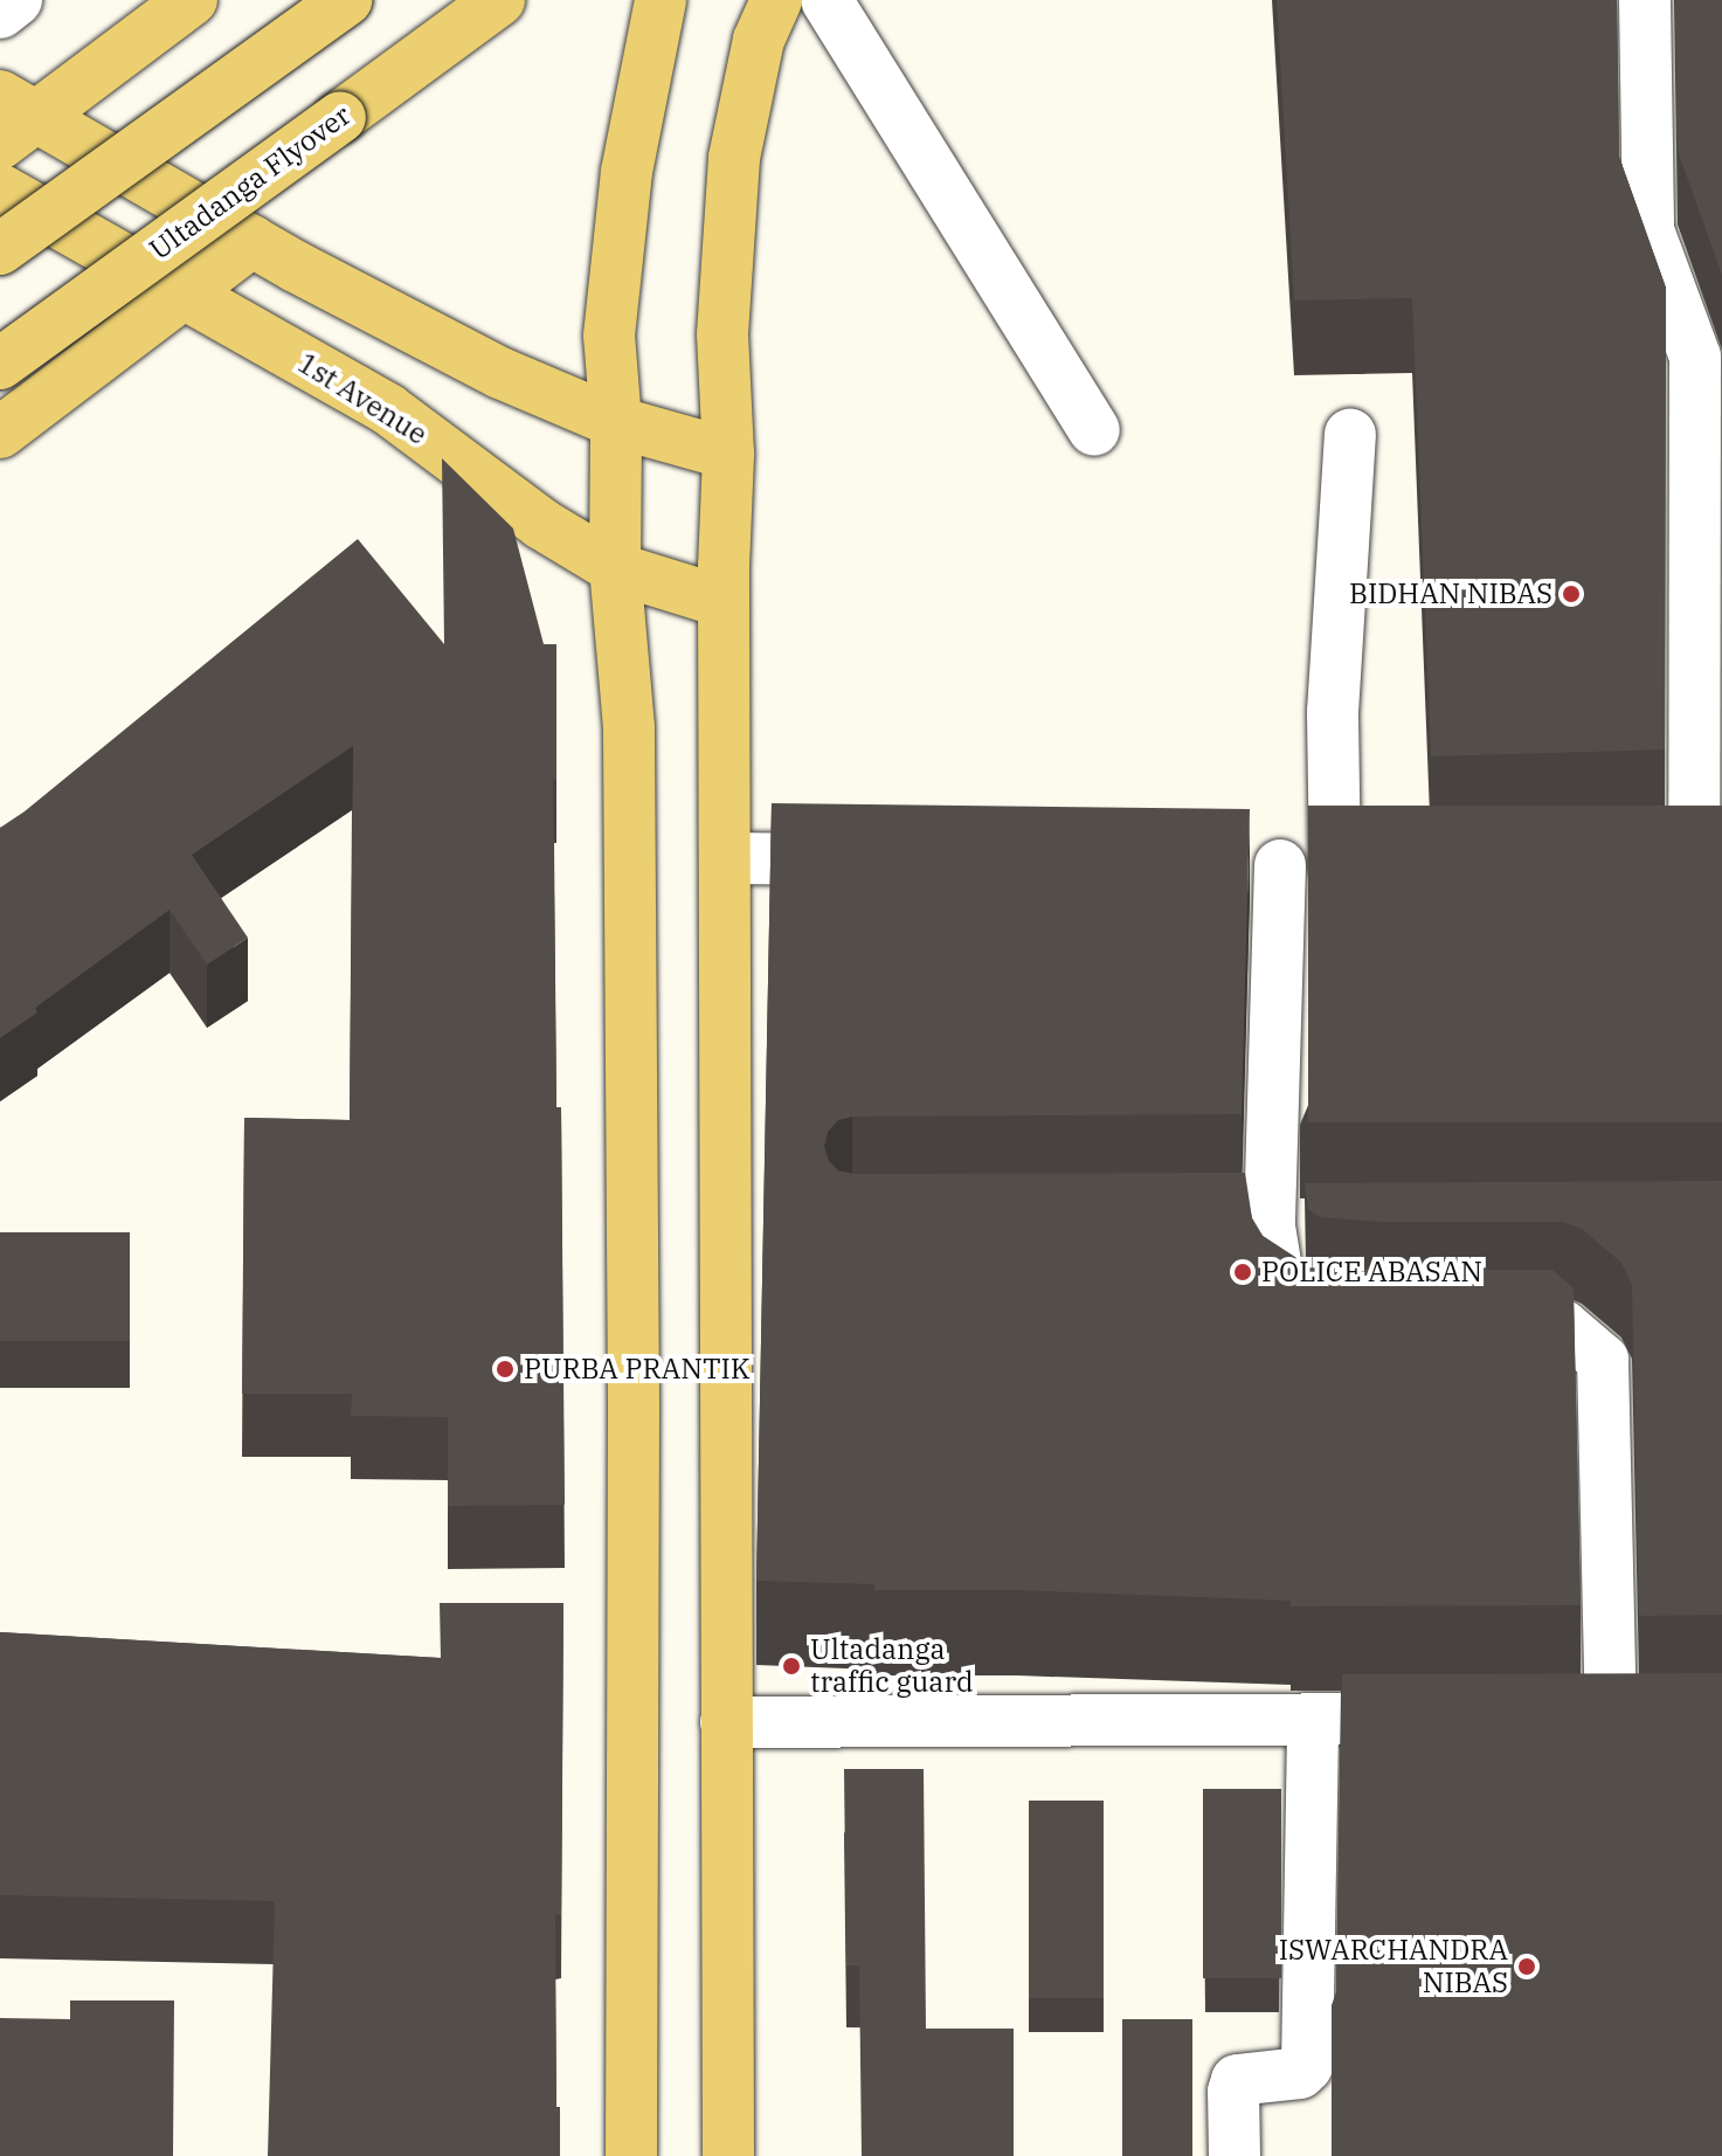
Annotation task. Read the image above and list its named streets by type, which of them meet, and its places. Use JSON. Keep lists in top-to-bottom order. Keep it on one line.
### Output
{"streets":{"main road":["Ultadanga Flyover","1st Avenue"]},"places":["BIDHAN NIBAS","POLICE ABASAN","PURBA PRANTIK","Ultadanga traffic guard","ISWARCHANDRA NIBAS"]}
